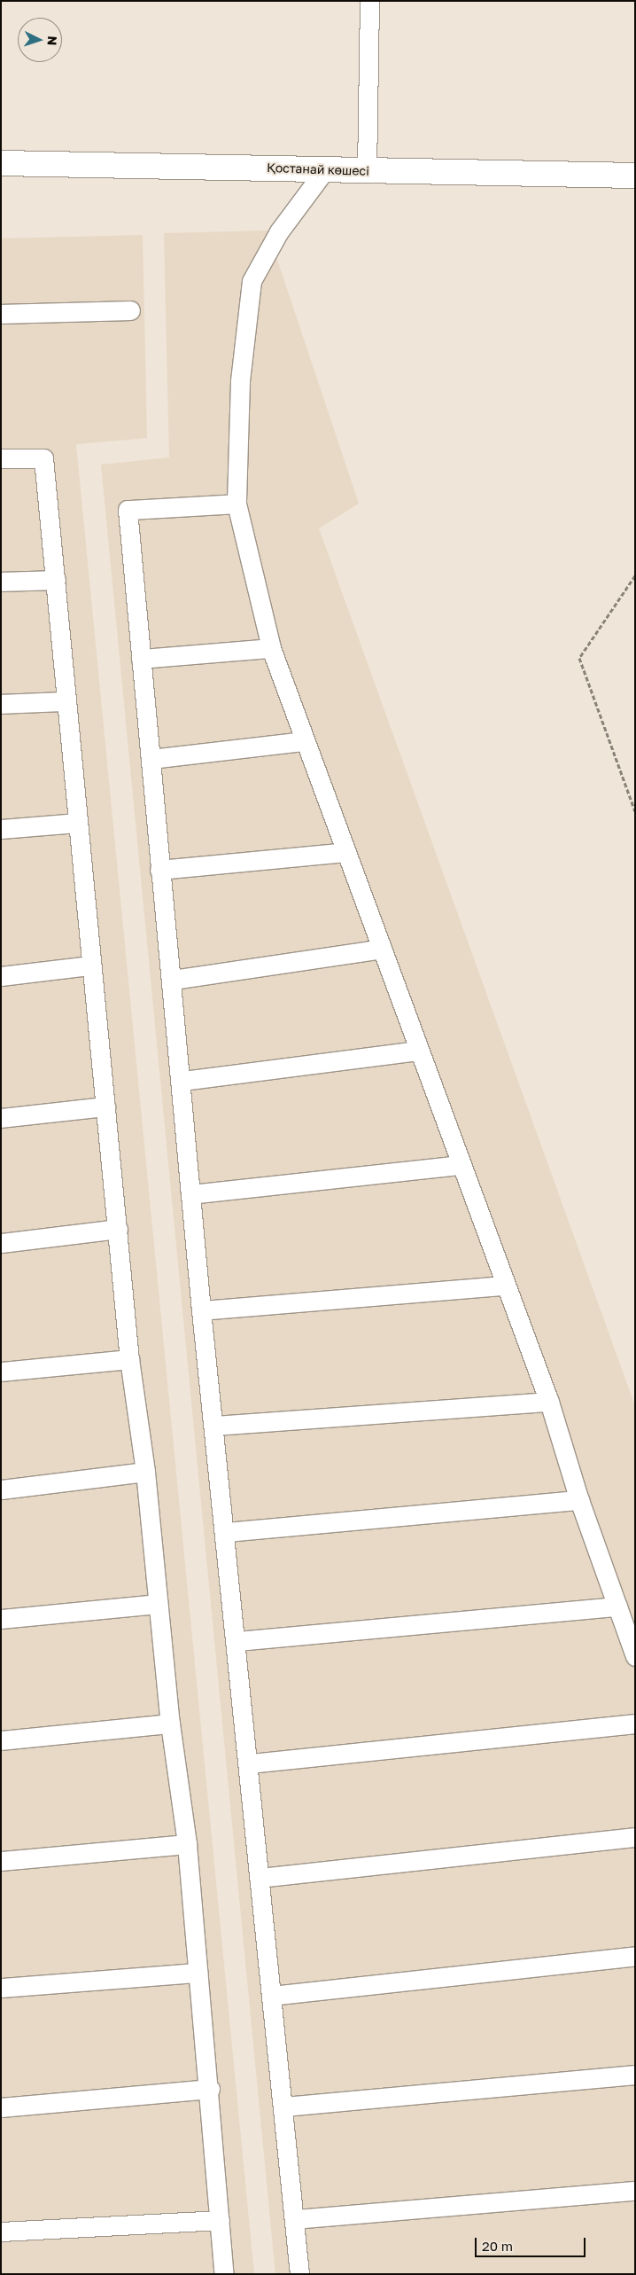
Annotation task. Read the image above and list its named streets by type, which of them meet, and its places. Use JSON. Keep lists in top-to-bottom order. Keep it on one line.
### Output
{"streets":{"street":["Қостанай көшесі"]},"scale_bar":"20 m","north":"right"}
